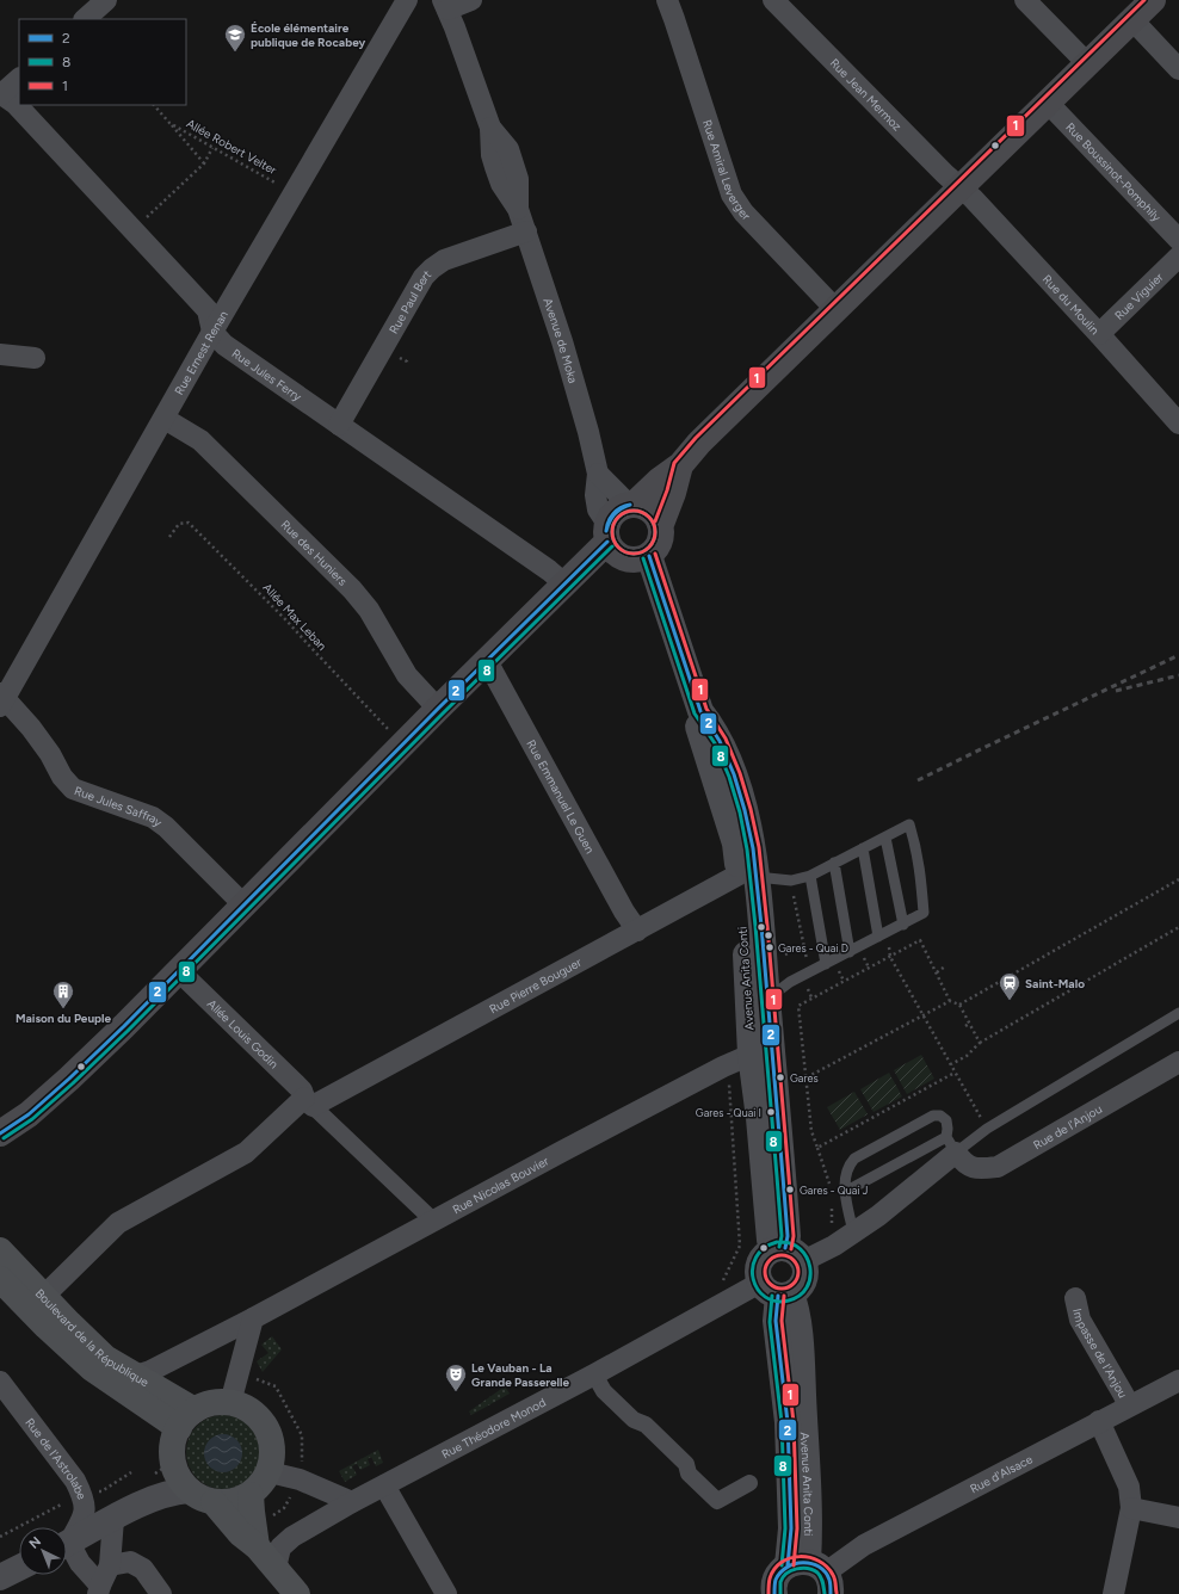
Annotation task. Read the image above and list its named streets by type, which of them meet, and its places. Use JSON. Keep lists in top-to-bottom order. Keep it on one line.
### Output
{"streets":{"main road":["Boulevard de la République"],"street":["Rue Jean Mermoz","Rue Amiral Leverger","Rue Boussinot-Pomphily","Rue Viguier","Rue Paul Bert","Rue du Moulin","Avenue de Moka","Rue Ernest Renan","Rue Jules Ferry","Rue des Huniers","Rue Emmanuel Le Guen","Rue Jules Saffray","Avenue Anita Conti","Rue Pierre Bouguer","Allée Louis Godin","Rue de l'Anjou","Rue Nicolas Bouvier","Impasse de l'Anjou","Rue Théodore Monod","Rue de l'Astrolabe","Rue d'Alsace"],"path":["Allée Robert Velter","Allée Max Leban"]},"crossings":[["Rue Jean Mermoz","Rue du Moulin"],["Rue Viguier","Rue du Moulin"],["Rue Paul Bert","Avenue de Moka"],["Rue Paul Bert","Rue Jules Ferry"],["Avenue de Moka","Avenue Anita Conti"],["Rue Ernest Renan","Rue Jules Ferry"],["Rue Ernest Renan","Rue des Huniers"],["Rue Ernest Renan","Rue Jules Saffray"],["Rue Emmanuel Le Guen","Rue Pierre Bouguer"],["Avenue Anita Conti","Rue Pierre Bouguer"],["Avenue Anita Conti","Rue Nicolas Bouvier"],["Avenue Anita Conti","Rue Théodore Monod"],["Avenue Anita Conti","Rue d'Alsace"],["Rue Pierre Bouguer","Allée Louis Godin"],["Rue Pierre Bouguer","Boulevard de la République"],["Rue Nicolas Bouvier","Boulevard de la République"],["Impasse de l'Anjou","Rue d'Alsace"]],"places":{"school or university":["École élémentaire publique de Rocabey"],"other":["Gares - Quai D","Gares","Gares - Quai I","Gares - Quai J"],"station":["Saint-Malo"],"building":["Maison du Peuple"],"theatre":["Le Vauban - La Grande Passerelle"]},"lines":["transit line 1","transit line 2","transit line 8"],"legend":["2","8","1"],"north":"top left"}
